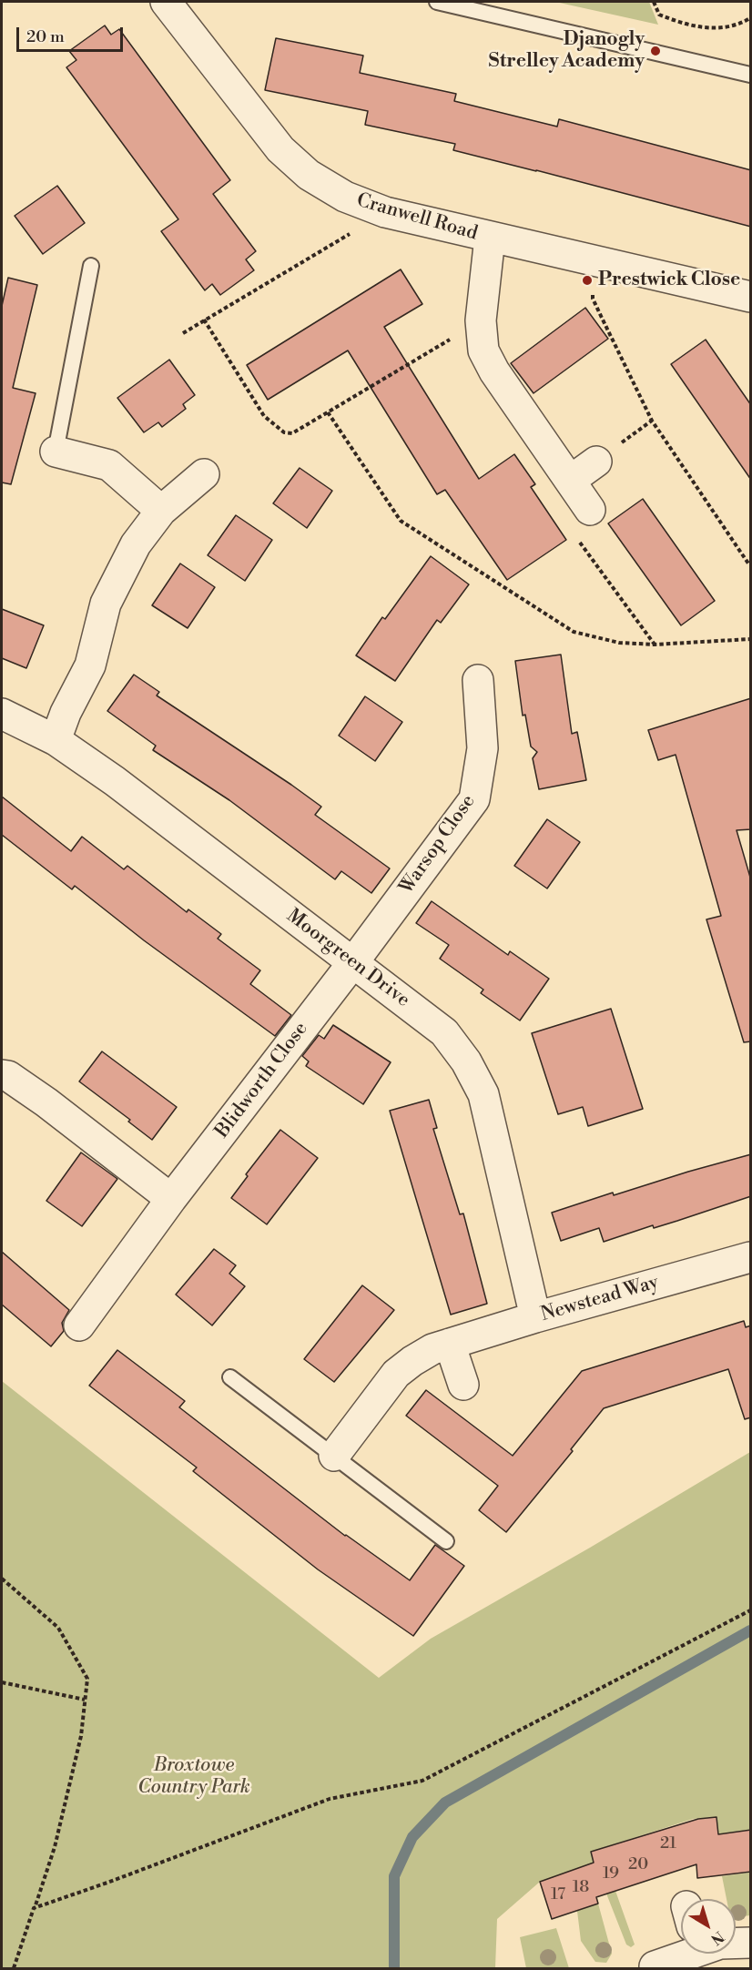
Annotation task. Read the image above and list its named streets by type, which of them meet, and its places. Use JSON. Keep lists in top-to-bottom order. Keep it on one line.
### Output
{"streets":{"street":["Cranwell Road","Warsop Close","Moorgreen Drive","Blidworth Close","Newstead Way"]},"crossings":[["Warsop Close","Moorgreen Drive"],["Warsop Close","Blidworth Close"],["Moorgreen Drive","Blidworth Close"],["Moorgreen Drive","Newstead Way"]],"parks":["Broxtowe Country Park"],"places":["Djanogly Strelley Academy","Prestwick Close"],"house_numbers":["21","20","19","18","17"],"scale_bar":"20 m","north":"bottom right"}
